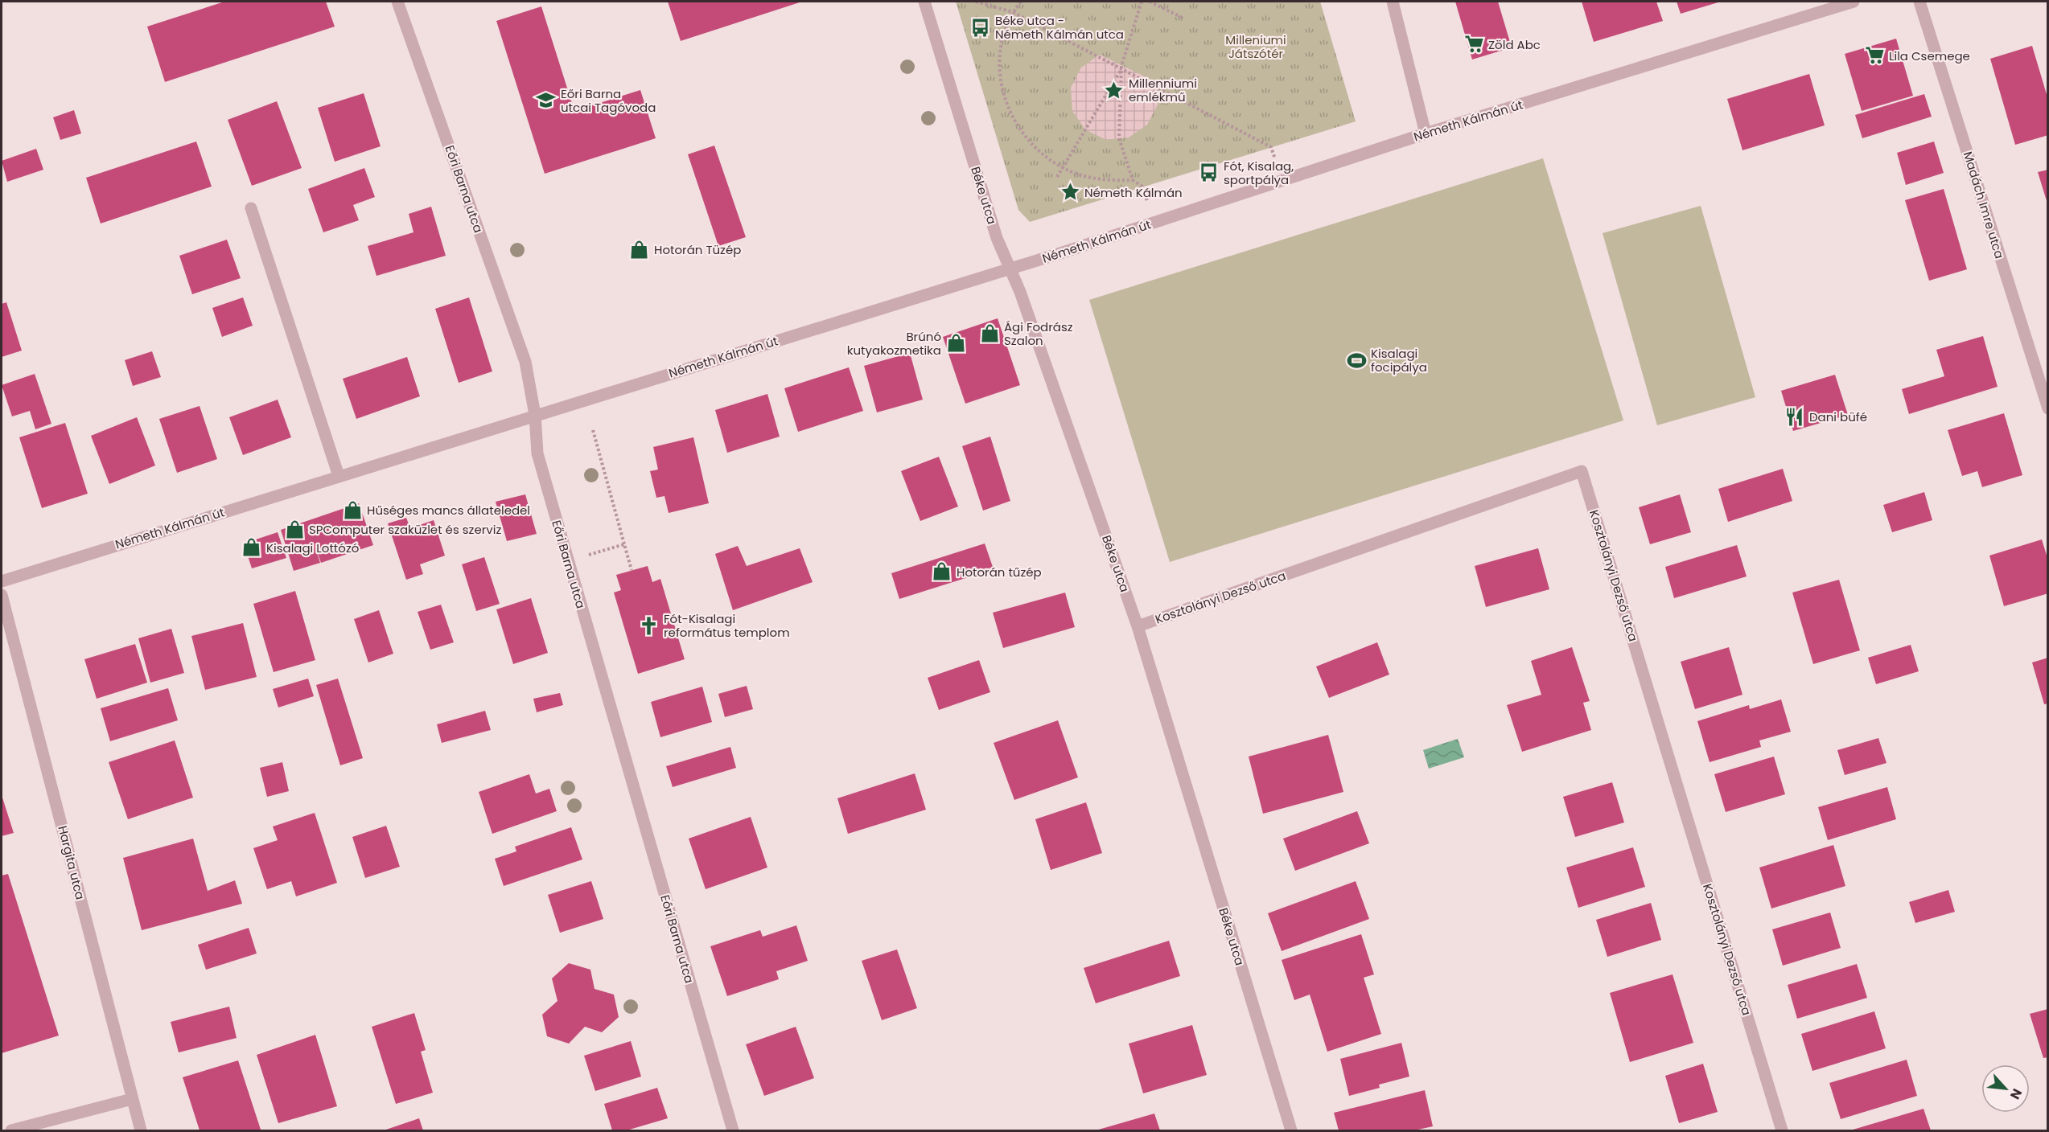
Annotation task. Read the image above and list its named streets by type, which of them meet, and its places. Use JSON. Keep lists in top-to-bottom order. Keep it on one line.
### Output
{"streets":{"street":["Németh Kálmán út","Eőri Barna utca","Béke utca","Madách Imre utca","Kosztolányi Dezső utca","Hargita utca"]},"crossings":[["Németh Kálmán út","Eőri Barna utca"],["Németh Kálmán út","Béke utca"],["Béke utca","Kosztolányi Dezső utca"]],"parks":["Milleniumi Játszótér"],"places":{"bus stop":["Béke utca - Németh Kálmán utca","Fót, Kisalag, sportpálya"],"supermarket":["Zöld Abc","Lila Csemege"],"place":["Millenniumi emlékmű","Németh Kálmán"],"school or university":["Eőri Barna utcai Tagóvoda"],"shop":["Hotorán Tüzép","Ági Fodrász Szalon","Brúnó kutyakozmetika","Hűséges mancs állateledel","SPComputer szaküzlet és szerviz","Kisalagi Lottózó","Hotorán tűzép"],"sports":["Kisalagi focipálya"],"restaurant":["Dani büfé"],"church":["Fót-Kisalagi református templom"]},"north":"bottom right"}
